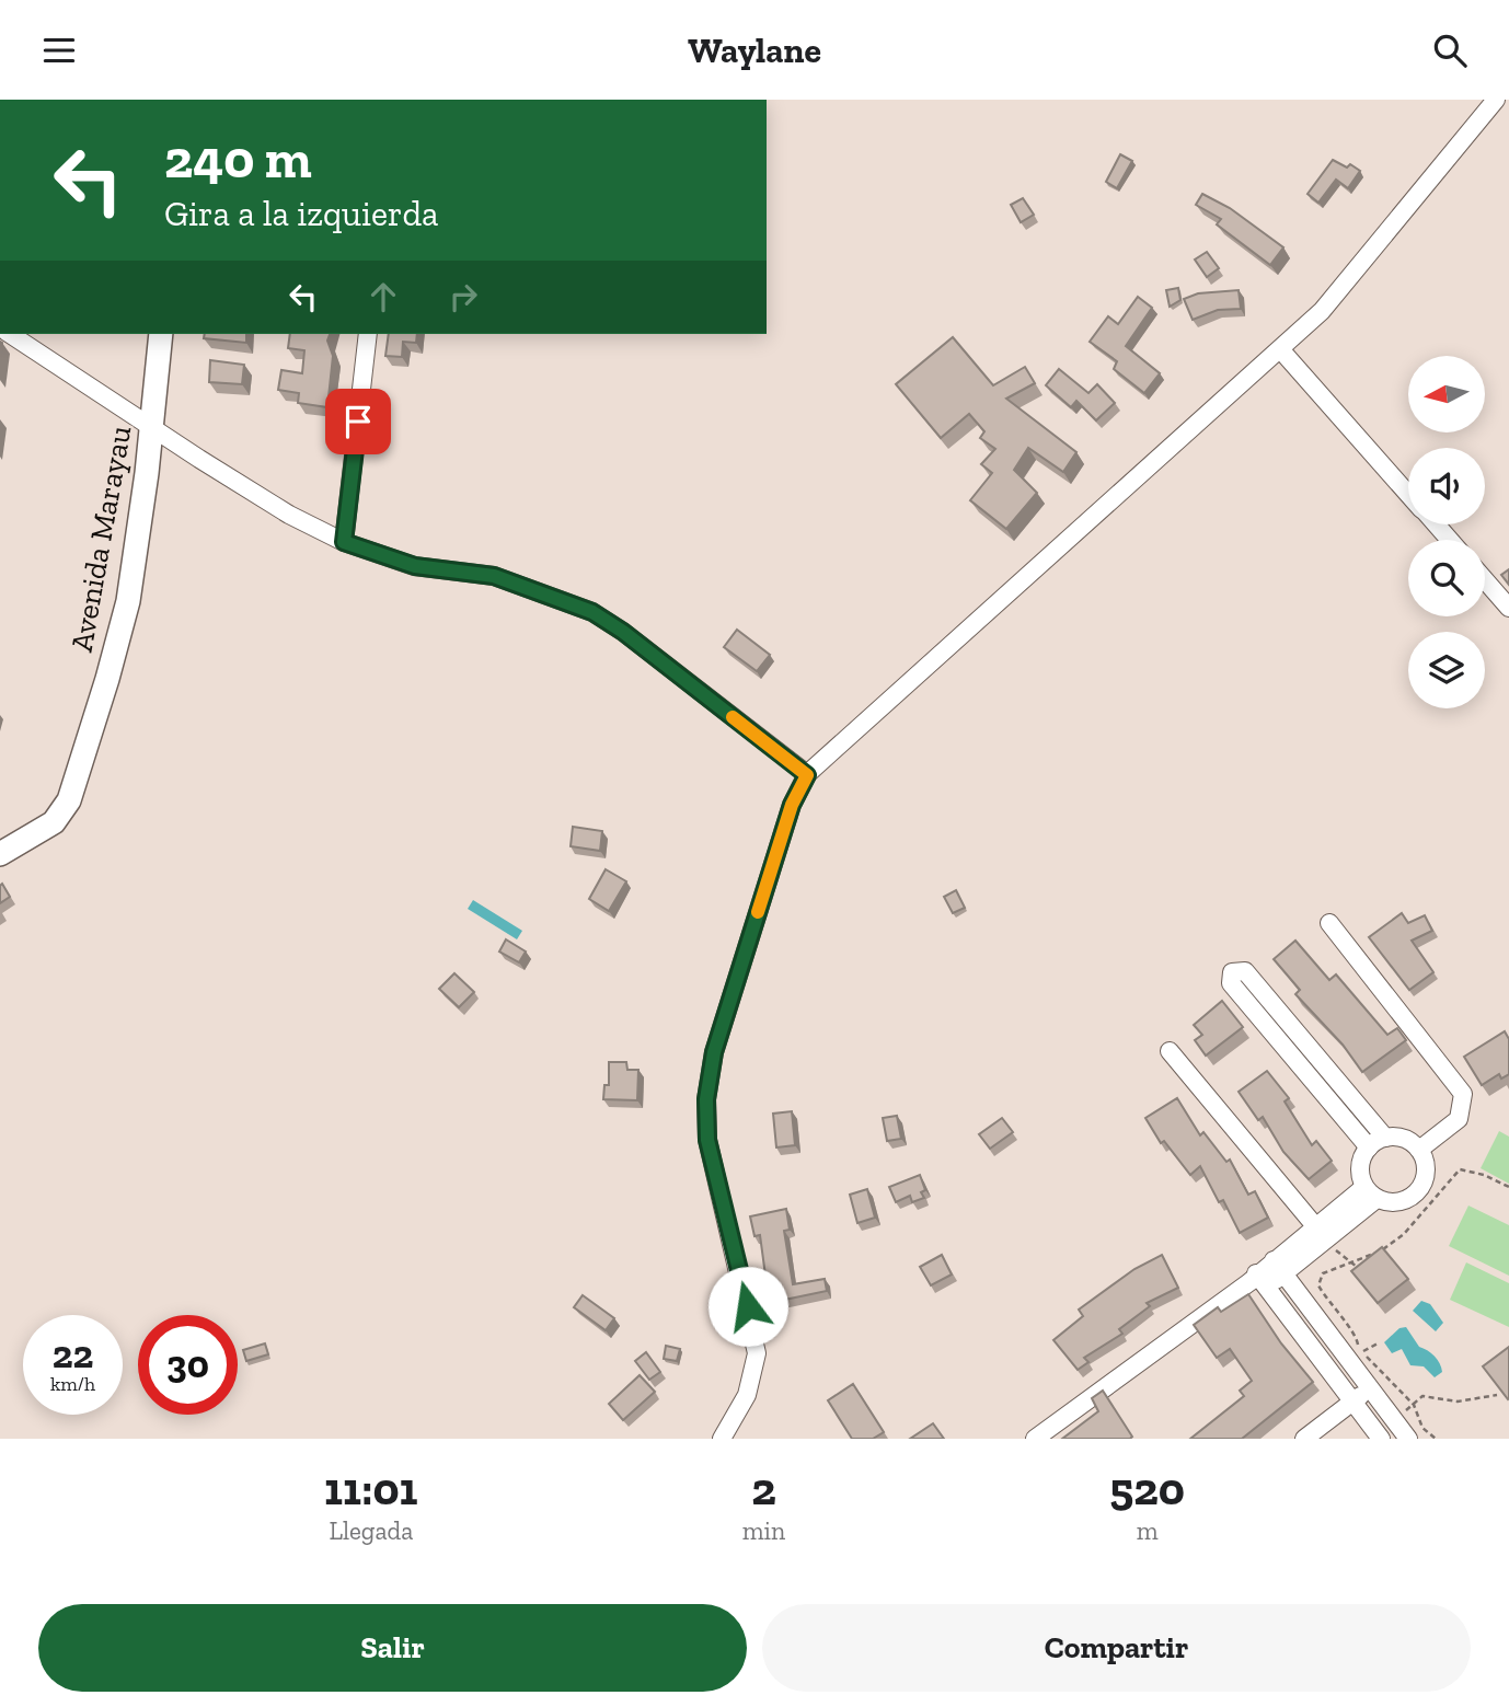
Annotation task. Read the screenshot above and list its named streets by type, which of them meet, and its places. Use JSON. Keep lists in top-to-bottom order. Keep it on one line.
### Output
{"streets":{"street":["Avenida Marayau"]},"north":"left","page":{"header":"Waylane","turn":["240 m","Gira a la izquierda"],"speed":"22 km/h","limit":"30","eta":["11:01","Llegada","2","min","520","m"],"buttons":["Salir","Compartir"]}}
